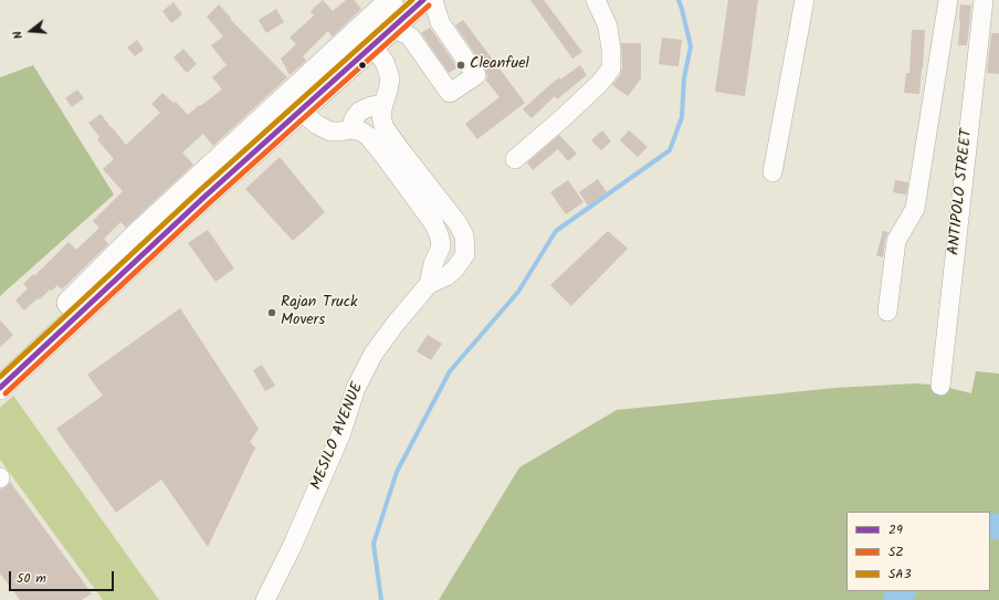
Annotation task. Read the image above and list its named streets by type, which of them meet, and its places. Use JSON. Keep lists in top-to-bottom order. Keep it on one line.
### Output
{"streets":{"street":["ANTIPOLO STREET","MESILO AVENUE"]},"places":["Cleanfuel","Rajan Truck Movers"],"lines":["transit line 29","transit line SA3","transit line SZ"],"legend":["29","SZ","SA3"],"scale_bar":"50 m","north":"left"}
